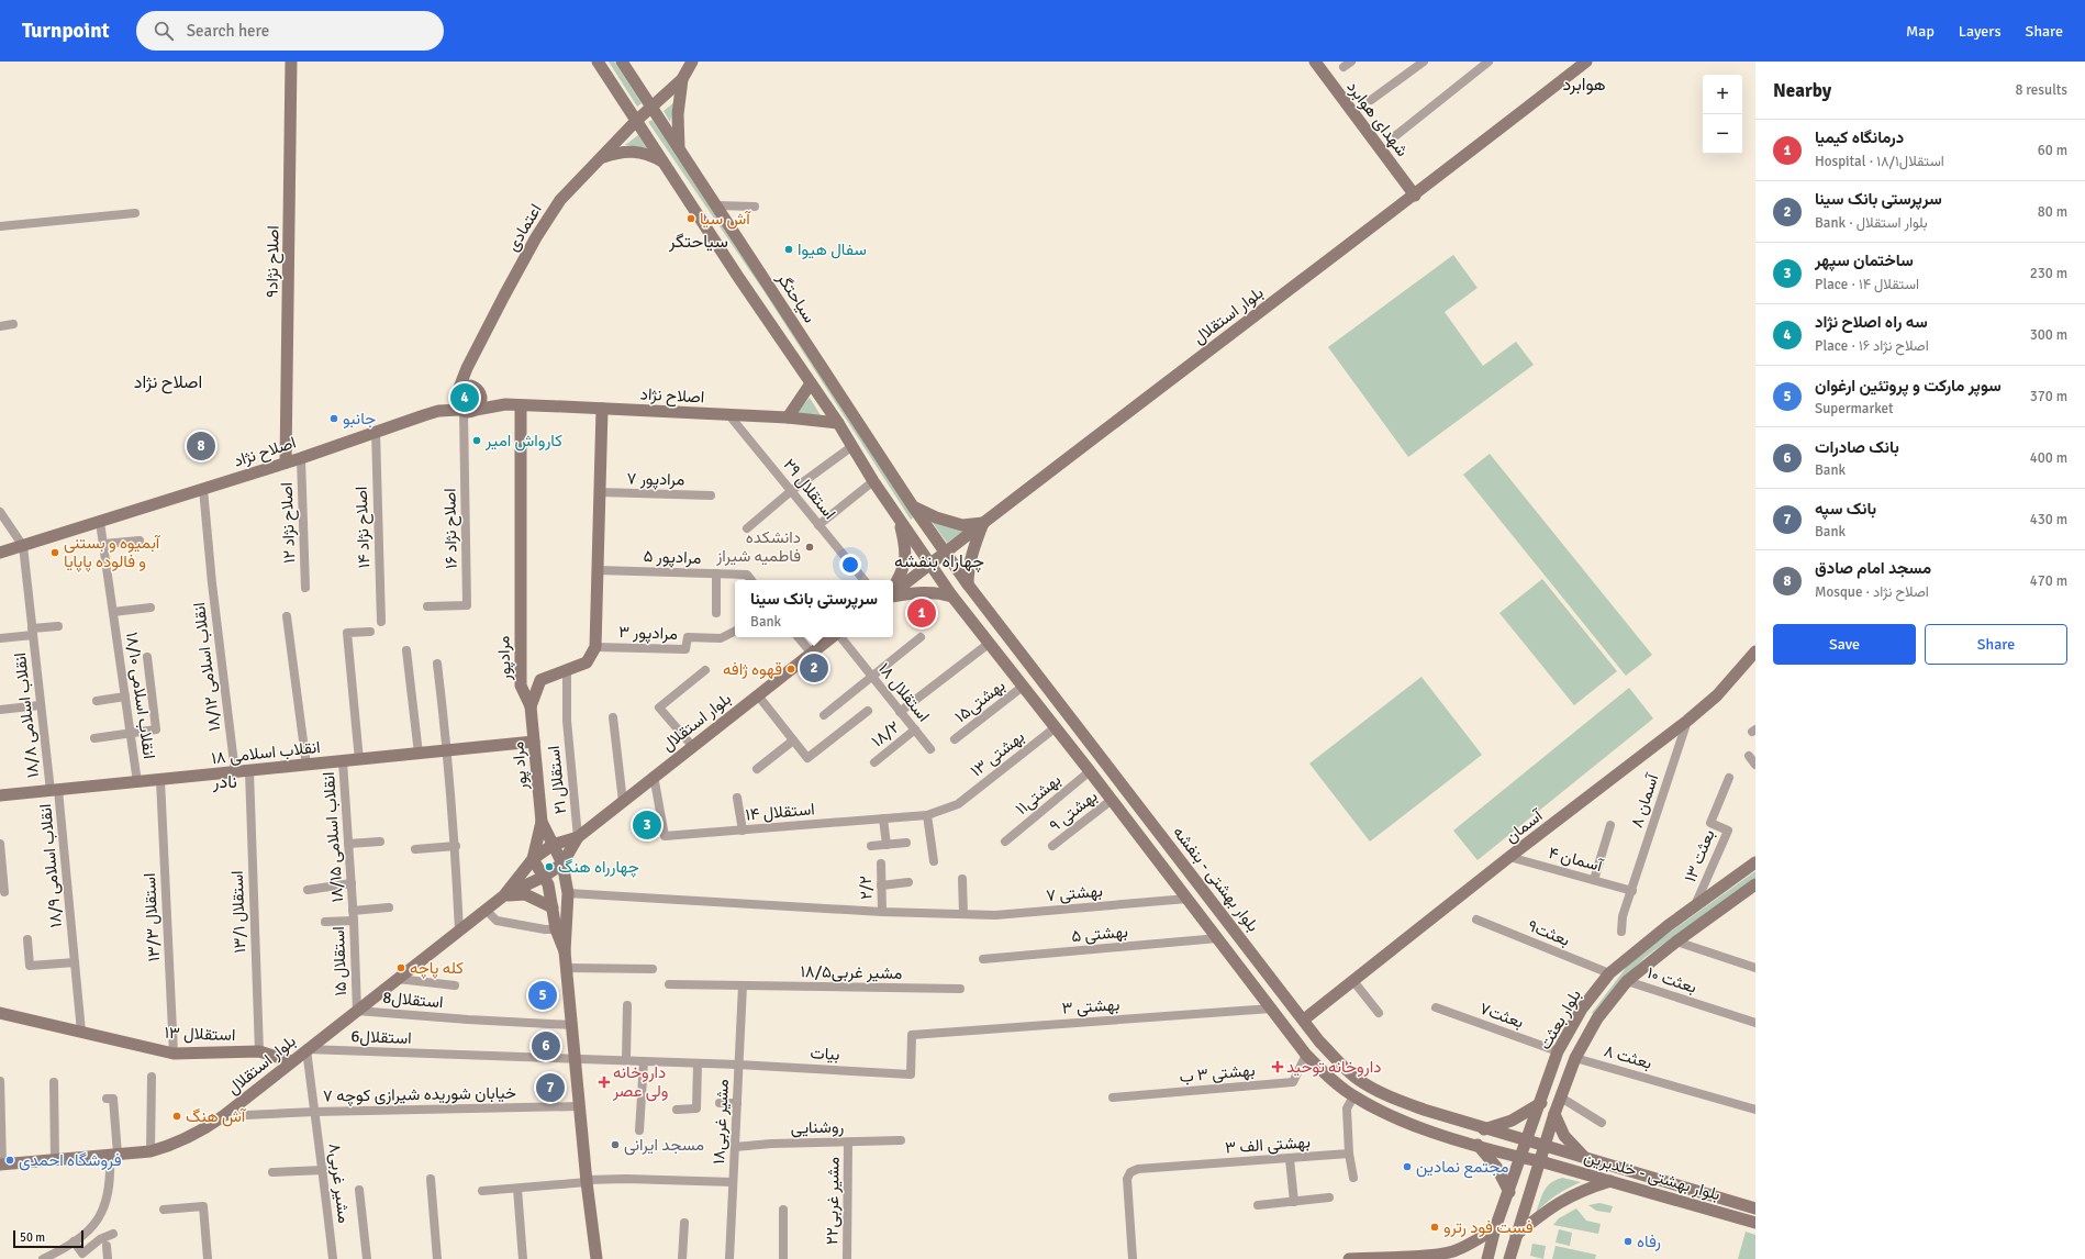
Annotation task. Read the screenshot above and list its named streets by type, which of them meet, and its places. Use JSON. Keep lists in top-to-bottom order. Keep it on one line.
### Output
{"streets":{"main road":["شهدای هوابرد","اعتمادی","اصلاح نژاد۹","سیاحتگر","بلوار استقلال","اصلاح نژاد","مرادپور","۱۸ انقلاب اسلامی","مراد پور","آسمان","بلوار بهشتی - بنفشه","بلوار بعثت","۱۳ استقلال","بلوار بهشتی - خلدبرین"],"street":["۷ مرادپور","۲۹ استقلال","۱۲ اصلاح نژاد","۱۴ اصلاح نژاد","۱۶ اصلاح نژاد","۵ مرادپور","۳ مرادپور","۱۸/۱۲ انقلاب اسلامی","استقلال ۱۸","۱۸/۱۰ انقلاب اسلامی","بهشتی۱۵","۱۸/۸ انقلاب اسلامی","۱۸/۲","بهشتی ۱۳","۲۱ استقلال","بهشتی۱۱","۸ آسمان","بهشتی ۹","استقلال ۱۴","۱۸/۱۵ انقلاب اسلامی","۱۳ بعثت","۴ آسمان","۱۸/۹ انقلاب اسلامی","۲/۲","بهشتی ۷","۱۳/۱ استقلال","۱۳/۳ استقلال","بعثت۹","بهشتی ۵","۱۵ استقلال","مشیر غربی۱۸/۵","۱۰ بعثت","استقلال8","بهشتی ۳","بعثت۷","استقلال6","بیات","۸ بعثت","بهشتی ۳ ب","خیابان شوریده شیرازی کوچه ۷","مشیر غربی۱۸","روشنایی","بهشتی الف ۳","مشیر غربی۸","مشیر غربی۲۲"]},"crossings":[["شهدای هوابرد","بلوار استقلال"],["اعتمادی","سیاحتگر"],["اصلاح نژاد۹","اصلاح نژاد"],["سیاحتگر","بلوار استقلال"],["سیاحتگر","بلوار بهشتی - بنفشه"],["بلوار استقلال","مراد پور"],["بلوار استقلال","۲۱ استقلال"],["بلوار استقلال","استقلال ۱۴"],["بلوار استقلال","بلوار بهشتی - بنفشه"],["بلوار استقلال","۱۵ استقلال"],["بلوار استقلال","استقلال8"],["بلوار استقلال","۱۳ استقلال"],["بلوار استقلال","استقلال6"],["بلوار استقلال","خیابان شوریده شیرازی کوچه ۷"],["بلوار استقلال","مشیر غربی۸"],["اصلاح نژاد","۲۹ استقلال"],["اصلاح نژاد","۱۲ اصلاح نژاد"],["اصلاح نژاد","۱۴ اصلاح نژاد"],["اصلاح نژاد","مرادپور"],["اصلاح نژاد","۱۸/۱۲ انقلاب اسلامی"],["اصلاح نژاد","۱۸/۱۰ انقلاب اسلامی"],["اصلاح نژاد","۱۸/۸ انقلاب اسلامی"],["۳ مرادپور","مرادپور"],["مرادپور","مراد پور"],["مرادپور","۲۱ استقلال"],["۱۸/۱۲ انقلاب اسلامی","۱۸ انقلاب اسلامی"],["استقلال ۱۸","۱۸/۲"],["۱۸/۱۰ انقلاب اسلامی","۱۸ انقلاب اسلامی"],["بهشتی۱۵","بلوار بهشتی - بنفشه"],["۱۸/۸ انقلاب اسلامی","۱۸ انقلاب اسلامی"],["۱۸/۸ انقلاب اسلامی","۱۸/۹ انقلاب اسلامی"],["۱۸ انقلاب اسلامی","مراد پور"],["۱۸ انقلاب اسلامی","۱۸/۱۵ انقلاب اسلامی"],["۱۸ انقلاب اسلامی","۱۸/۹ انقلاب اسلامی"],["۱۸ انقلاب اسلامی","۱۳/۱ استقلال"],["۱۸ انقلاب اسلامی","۱۳/۳ استقلال"],["بهشتی ۱۳","استقلال ۱۴"],["بهشتی ۱۳","بلوار بهشتی - بنفشه"],["مراد پور","بهشتی ۷"],["بهشتی۱۱","بلوار بهشتی - بنفشه"],["۸ آسمان","آسمان"],["۸ آسمان","۴ آسمان"],["بهشتی ۹","بلوار بهشتی - بنفشه"],["آسمان","۴ آسمان"],["آسمان","بلوار بهشتی - بنفشه"],["۱۸/۱۵ انقلاب اسلامی","۱۵ استقلال"],["۱۳ بعثت","بلوار بعثت"],["۱۸/۹ انقلاب اسلامی","۱۳ استقلال"],["بلوار بهشتی - بنفشه","بهشتی ۷"],["بلوار بهشتی - بنفشه","بهشتی ۵"],["بلوار بهشتی - بنفشه","بهشتی ۳"],["بلوار بهشتی - بنفشه","بلوار بعثت"],["بلوار بهشتی - بنفشه","بهشتی ۳ ب"],["بلوار بهشتی - بنفشه","بلوار بهشتی - خلدبرین"],["۲/۲","بهشتی ۷"],["۱۳/۱ استقلال","۱۳ استقلال"],["۱۳/۳ استقلال","۱۳ استقلال"],["بعثت۹","بلوار بعثت"],["۱۵ استقلال","استقلال8"],["مشیر غربی۱۸/۵","مشیر غربی۱۸"],["۱۰ بعثت","بلوار بعثت"],["بهشتی ۳","بیات"],["بعثت۷","بلوار بعثت"],["بلوار بعثت","۸ بعثت"],["بلوار بعثت","بلوار بهشتی - خلدبرین"],["استقلال6","بیات"],["استقلال6","مشیر غربی۸"],["بیات","مشیر غربی۱۸"],["خیابان شوریده شیرازی کوچه ۷","مشیر غربی۸"],["مشیر غربی۱۸","روشنایی"],["روشنایی","مشیر غربی۲۲"]],"districts":["هوابرد","سیاحتگر","اصلاح نژاد","چهاراه بنفشه","نادر"],"places":{"other":["آش سیا","سفال هیوا","جانبو","کارواش امیر","دانشکده فاطمیه شیراز","آبمیوه و بستنی و فالوده پاپایا","قهوه ژافه","چهارراه هنگ","کله پاچه","آش هنگ","مسجد ایرانی","فروشگاه احمدی","مجتمع نمادین","فست فود رترو","رفاه"],"health":["داروخانه توحید","داروخانه ولی عصر"]},"scale_bar":"50 m","page":{"header":"Turnpoint","search":"Search here","nav":["Map","Layers","Share"],"heading":["Nearby","8 results"],"map_buttons":["+","−"],"list":[{"mark":"1","name":"درمانگاه کیمیا","note":"Hospital · استقلال۱۸/۱","value":"60 m"},{"mark":"2","name":"سرپرستی بانک سینا","note":"Bank · بلوار استقلال","value":"80 m"},{"mark":"3","name":"ساختمان سپهر","note":"Place · استقلال ۱۴","value":"230 m"},{"mark":"4","name":"سه راه اصلاح نژاد","note":"Place · ۱۶ اصلاح نژاد","value":"300 m"},{"mark":"5","name":"سوپر مارکت و پروتئین ارغوان","note":"Supermarket","value":"370 m"},{"mark":"6","name":"بانک صادرات","note":"Bank","value":"400 m"},{"mark":"7","name":"بانک سپه","note":"Bank","value":"430 m"},{"mark":"8","name":"مسجد امام صادق","note":"Mosque · اصلاح نژاد","value":"470 m"}],"pins":["4","8","1","2","3","5","6","7"],"popup":["سرپرستی بانک سینا","Bank"],"buttons":["Save","Share"],"scale":"50 m"}}
